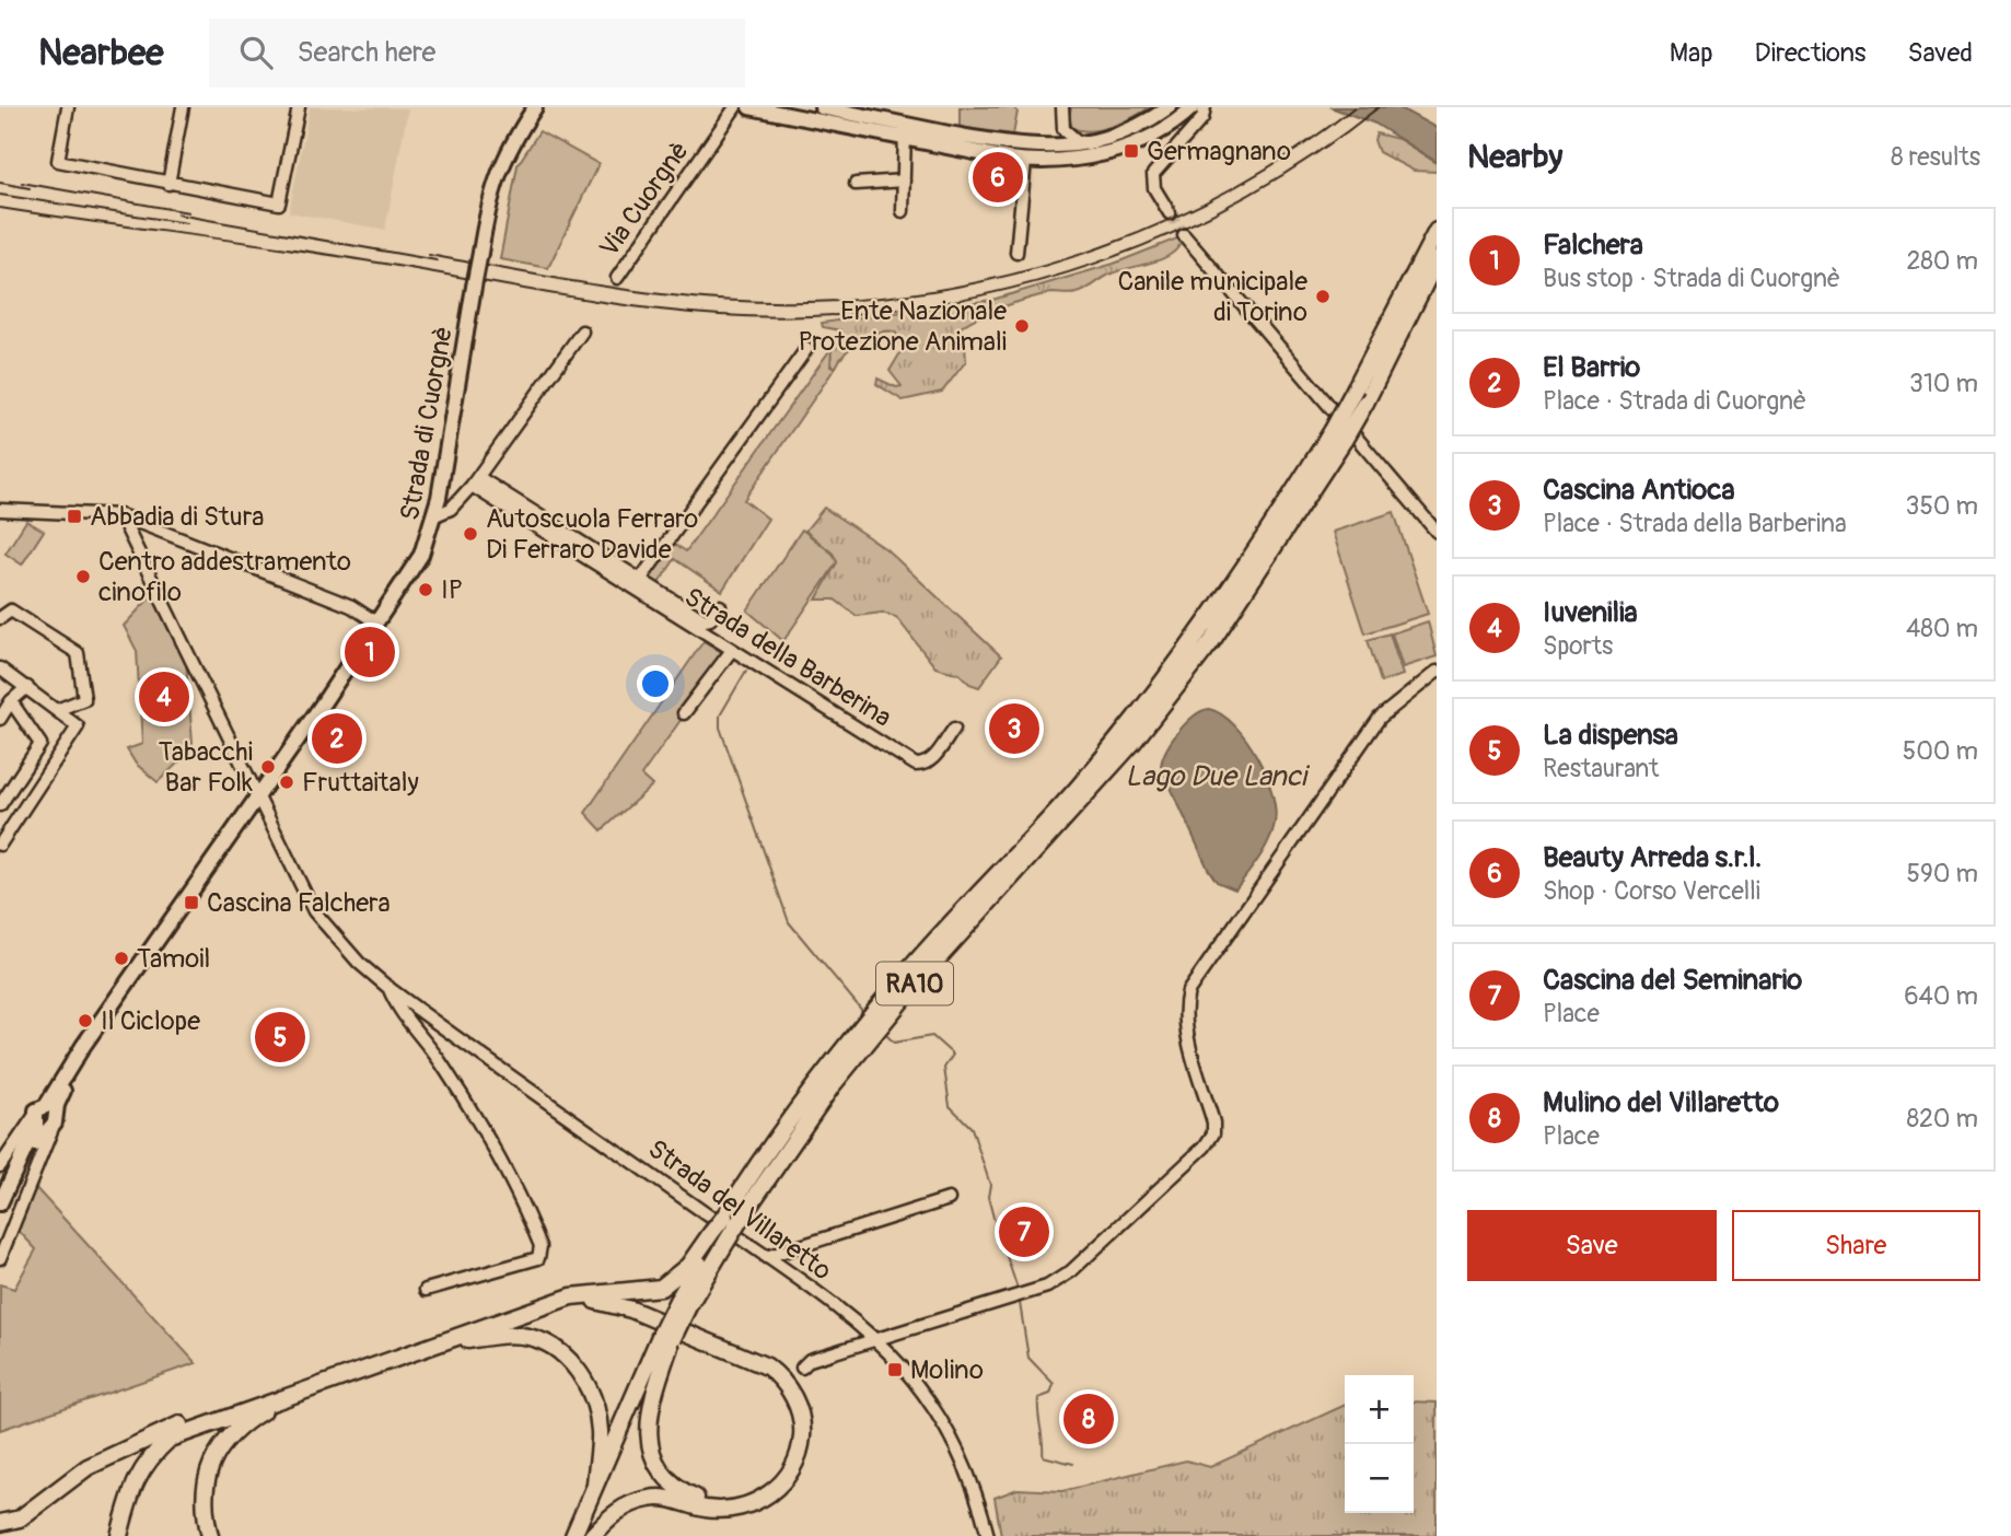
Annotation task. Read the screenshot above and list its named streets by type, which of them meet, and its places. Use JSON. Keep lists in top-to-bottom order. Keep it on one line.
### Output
{"streets":{"highway":["RA10"],"main road":["Strada di Cuorgnè"],"street":["Via Cuorgnè","Strada della Barberina","Strada del Villaretto"]},"crossings":[["Strada di Cuorgnè","Strada del Villaretto"]],"water":["Lago Due Lanci"],"places":{"transit":["Germagnano","Abbadia di Stura","Cascina Falchera","Molino"],"other":["Canile municipale di Torino","Ente Nazionale Protezione Animali","Autoscuola Ferraro Di Ferraro Davide","Centro addestramento cinofilo","IP","Tabacchi Bar Folk","Fruttaitaly","Tamoil","Il Ciclope"]},"page":{"header":"Nearbee","search":"Search here","nav":["Map","Directions","Saved"],"heading":["Nearby","8 results"],"pins":["6","1","4","3","2","5","7","8"],"list":[{"mark":"1","name":"Falchera","note":"Bus stop · Strada di Cuorgnè","value":"280 m"},{"mark":"2","name":"El Barrio","note":"Place · Strada di Cuorgnè","value":"310 m"},{"mark":"3","name":"Cascina Antioca","note":"Place · Strada della Barberina","value":"350 m"},{"mark":"4","name":"Iuvenilia","note":"Sports","value":"480 m"},{"mark":"5","name":"La dispensa","note":"Restaurant","value":"500 m"},{"mark":"6","name":"Beauty Arreda s.r.l.","note":"Shop · Corso Vercelli","value":"590 m"},{"mark":"7","name":"Cascina del Seminario","note":"Place","value":"640 m"},{"mark":"8","name":"Mulino del Villaretto","note":"Place","value":"820 m"}],"buttons":["Save","Share"],"map_buttons":["+","−"]}}
